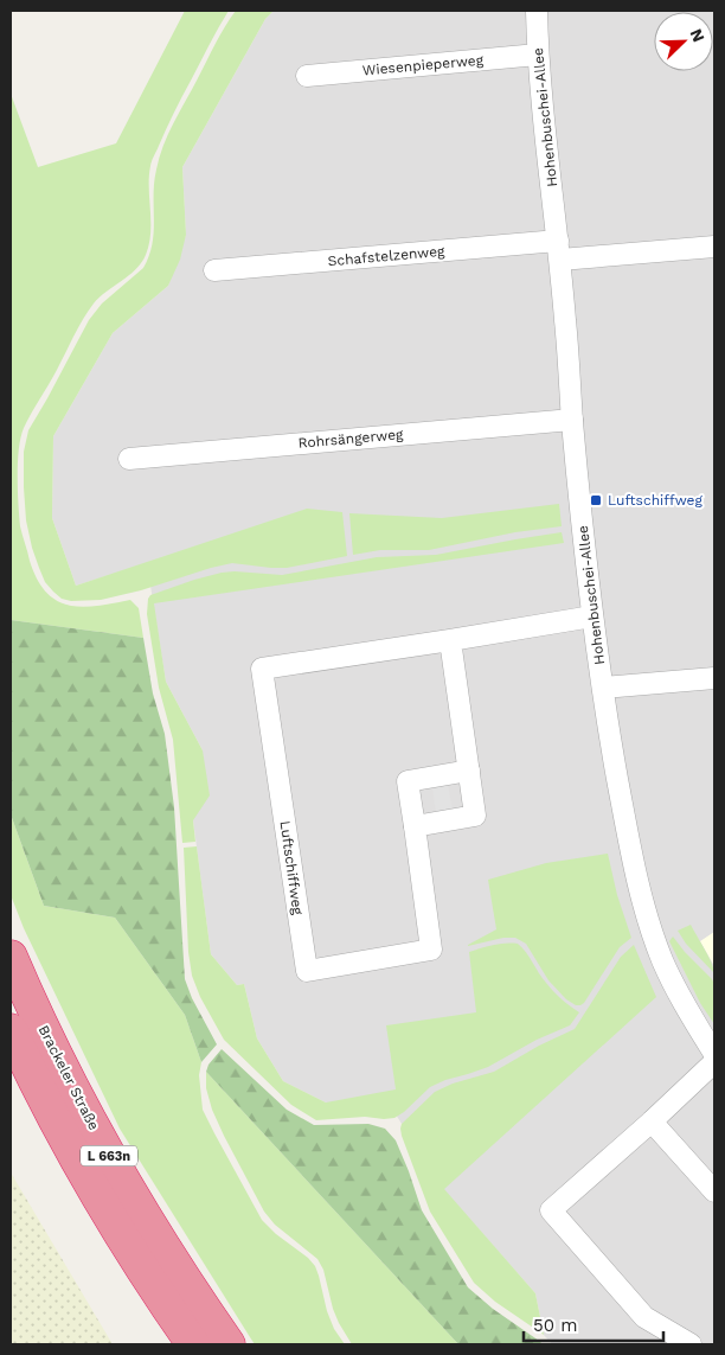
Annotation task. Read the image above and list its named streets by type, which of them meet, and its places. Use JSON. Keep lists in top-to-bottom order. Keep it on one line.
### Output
{"streets":{"highway":["Brackeler Straße","L 663n"],"street":["Wiesenpieperweg","Hohenbuschei-Allee","Schafstelzenweg","Rohrsängerweg","Luftschiffweg"]},"crossings":[["Wiesenpieperweg","Hohenbuschei-Allee"],["Hohenbuschei-Allee","Schafstelzenweg"],["Hohenbuschei-Allee","Rohrsängerweg"],["Hohenbuschei-Allee","Luftschiffweg"]],"places":{"transit":["Luftschiffweg"]},"scale_bar":"50 m","north":"top right"}
